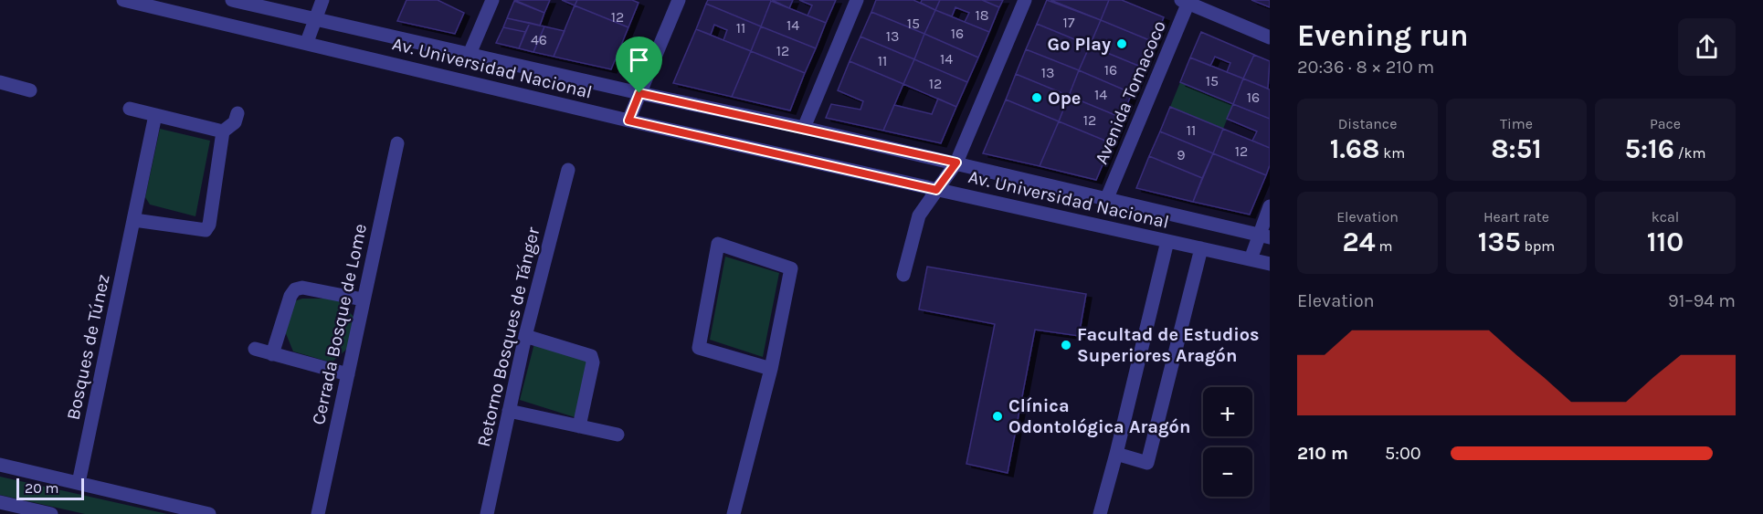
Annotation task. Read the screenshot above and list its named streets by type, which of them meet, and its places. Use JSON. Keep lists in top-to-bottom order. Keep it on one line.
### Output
{"streets":{"street":["Av. Universidad Nacional","Avenida Tomacoco","Cerrada Bosque de Lome","Retorno Bosques de Tánger","Bosques de Túnez"]},"crossings":[["Av. Universidad Nacional","Avenida Tomacoco"]],"places":["Go Play","Ope","Facultad de Estudios Superiores Aragón","Clínica Odontológica Aragón"],"house_numbers":["18","12","17","15","14","11","16","13","46","12","14","11","16","13","15","12","14","16","12","11","12","9"],"scale_bar":"20 m","page":{"heading":["Evening run","20:36 · 8 × 210 m"],"stats":[["Distance","1.68 km"],["Time","8:51"],["Pace","5:16 /km"],["Elevation","24 m"],["Heart rate","135 bpm"],["kcal","110"]],"chart":["Elevation","91–94 m"],"map_buttons":["+","−"],"list":[{"name":"210 m","note":"5:00"}],"scale":"20 m"}}
